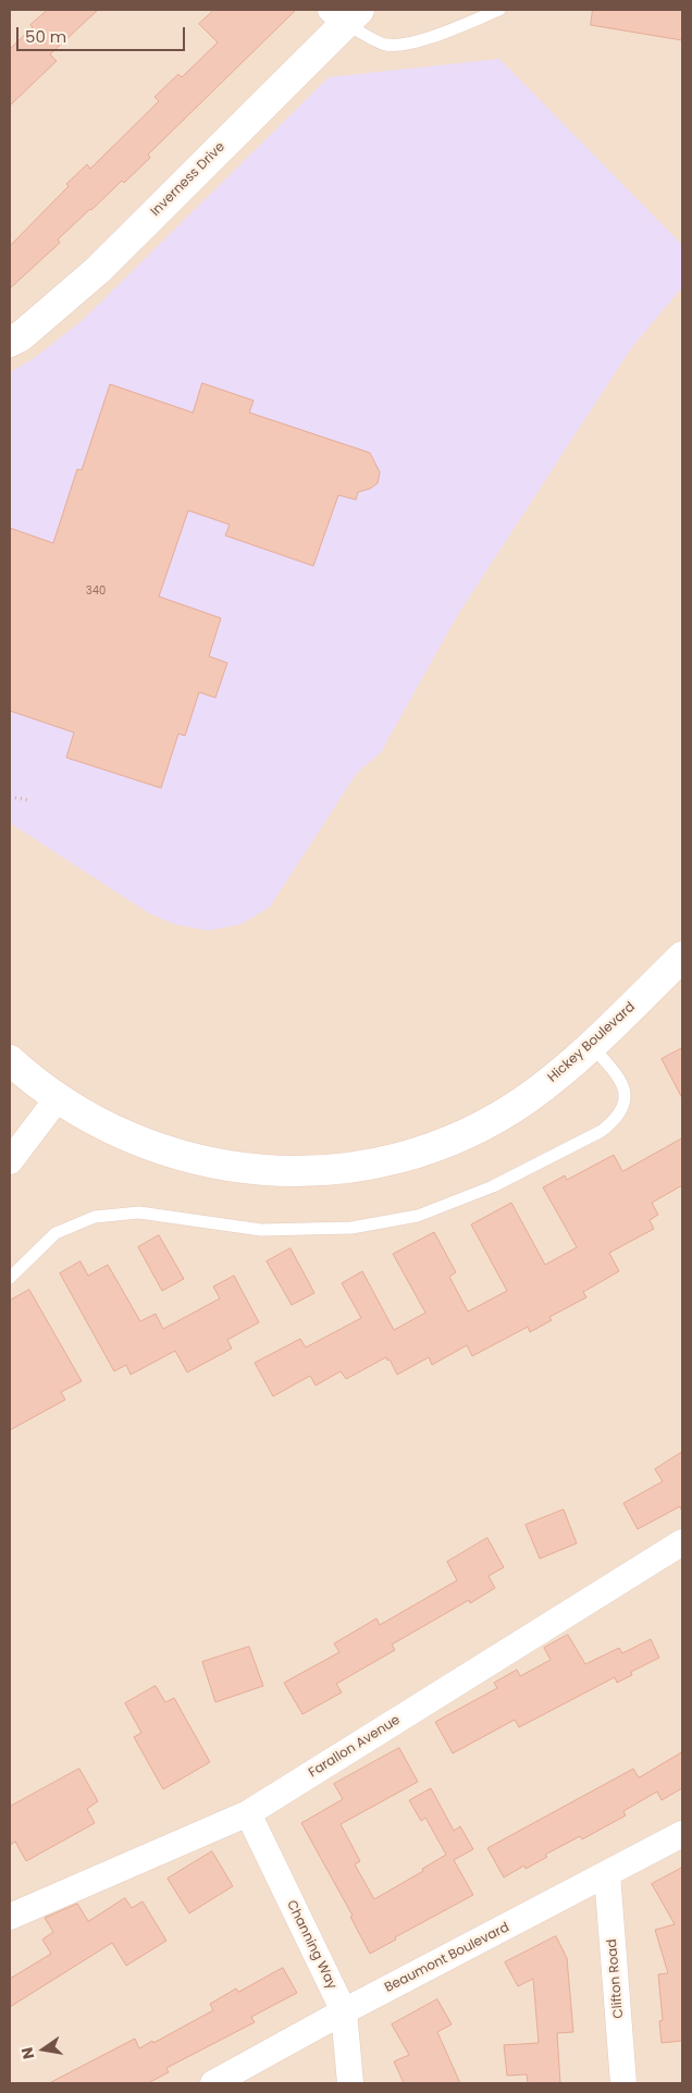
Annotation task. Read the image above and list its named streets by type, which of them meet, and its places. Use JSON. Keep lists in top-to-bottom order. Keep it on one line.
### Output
{"streets":{"main road":["Inverness Drive","Hickey Boulevard"],"street":["Farallon Avenue","Channing Way","Beaumont Boulevard","Clifton Road"]},"crossings":[["Farallon Avenue","Channing Way"],["Channing Way","Beaumont Boulevard"],["Beaumont Boulevard","Clifton Road"]],"house_numbers":["340"],"scale_bar":"50 m","north":"left"}
